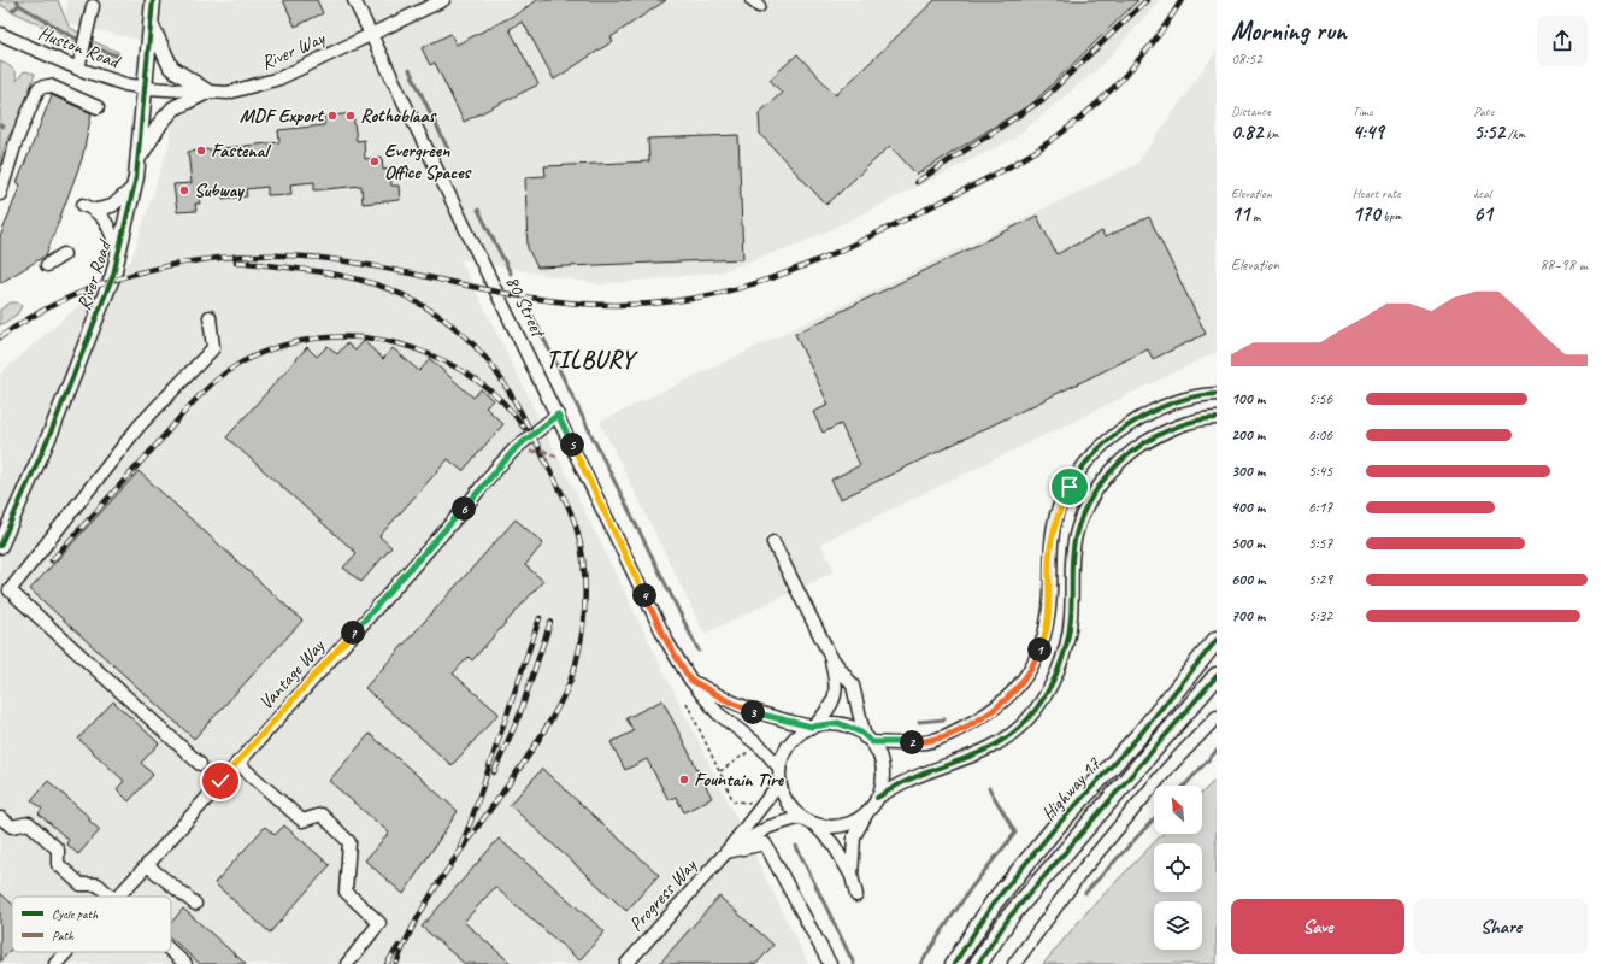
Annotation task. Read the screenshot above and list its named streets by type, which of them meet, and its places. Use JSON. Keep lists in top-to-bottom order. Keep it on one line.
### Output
{"streets":{"highway":["Highway 17"],"main road":["River Road"],"street":["Huston Road","River Way","80 Street","Vantage Way","Progress Way"]},"crossings":[["Huston Road","River Way"],["Huston Road","River Road"],["River Way","River Road"],["River Way","80 Street"],["80 Street","Vantage Way"],["80 Street","Progress Way"]],"districts":["TILBURY"],"places":["MDF Export","Rothoblaas","Fastenal","Evergreen Office Spaces","Subway","Fountain Tire"],"legend":["Cycle path","Path"],"north":"top left","page":{"heading":["Morning run","08:52"],"stats":[["Distance","0.82 km"],["Time","4:49"],["Pace","5:52 /km"],["Elevation","11 m"],["Heart rate","170 bpm"],["kcal","61"]],"chart":["Elevation","88–98 m"],"list":[{"name":"100 m","note":"5:56"},{"name":"200 m","note":"6:06"},{"name":"300 m","note":"5:45"},{"name":"400 m","note":"6:17"},{"name":"500 m","note":"5:57"},{"name":"600 m","note":"5:29"},{"name":"700 m","note":"5:32"}],"pins":["5","6","4","7","1","3","2"],"buttons":["Save","Share"]}}
